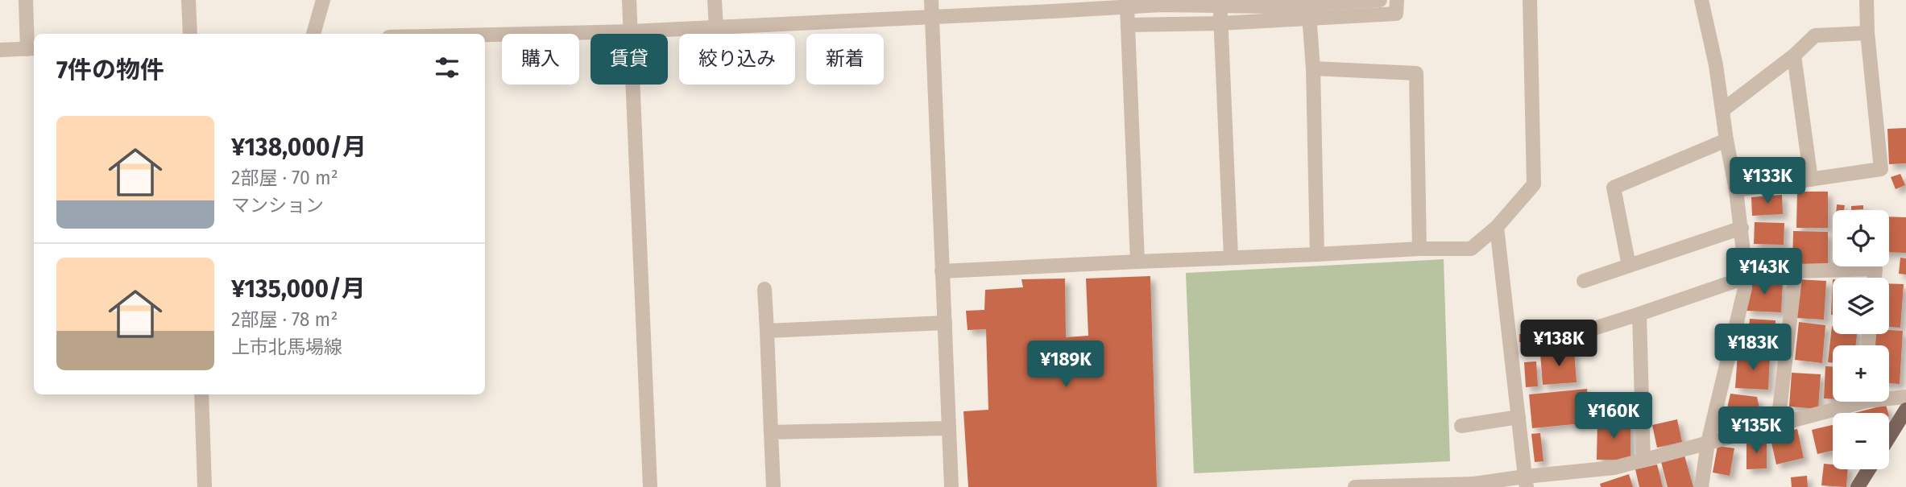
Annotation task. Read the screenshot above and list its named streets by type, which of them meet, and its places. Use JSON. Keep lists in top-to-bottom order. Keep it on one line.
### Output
{"page":{"chip":["購入","賃貸","絞り込み","新着"],"heading":"7件の物件","list":[{"name":"¥138,000/月","note":"2部屋 · 70 m² · マンション"},{"name":"¥135,000/月","note":"2部屋 · 78 m² · 上市北馬場線"}],"price":["¥133K","¥143K","¥138K","¥183K","¥189K","¥160K","¥135K"],"map_buttons":["+","−"]}}
